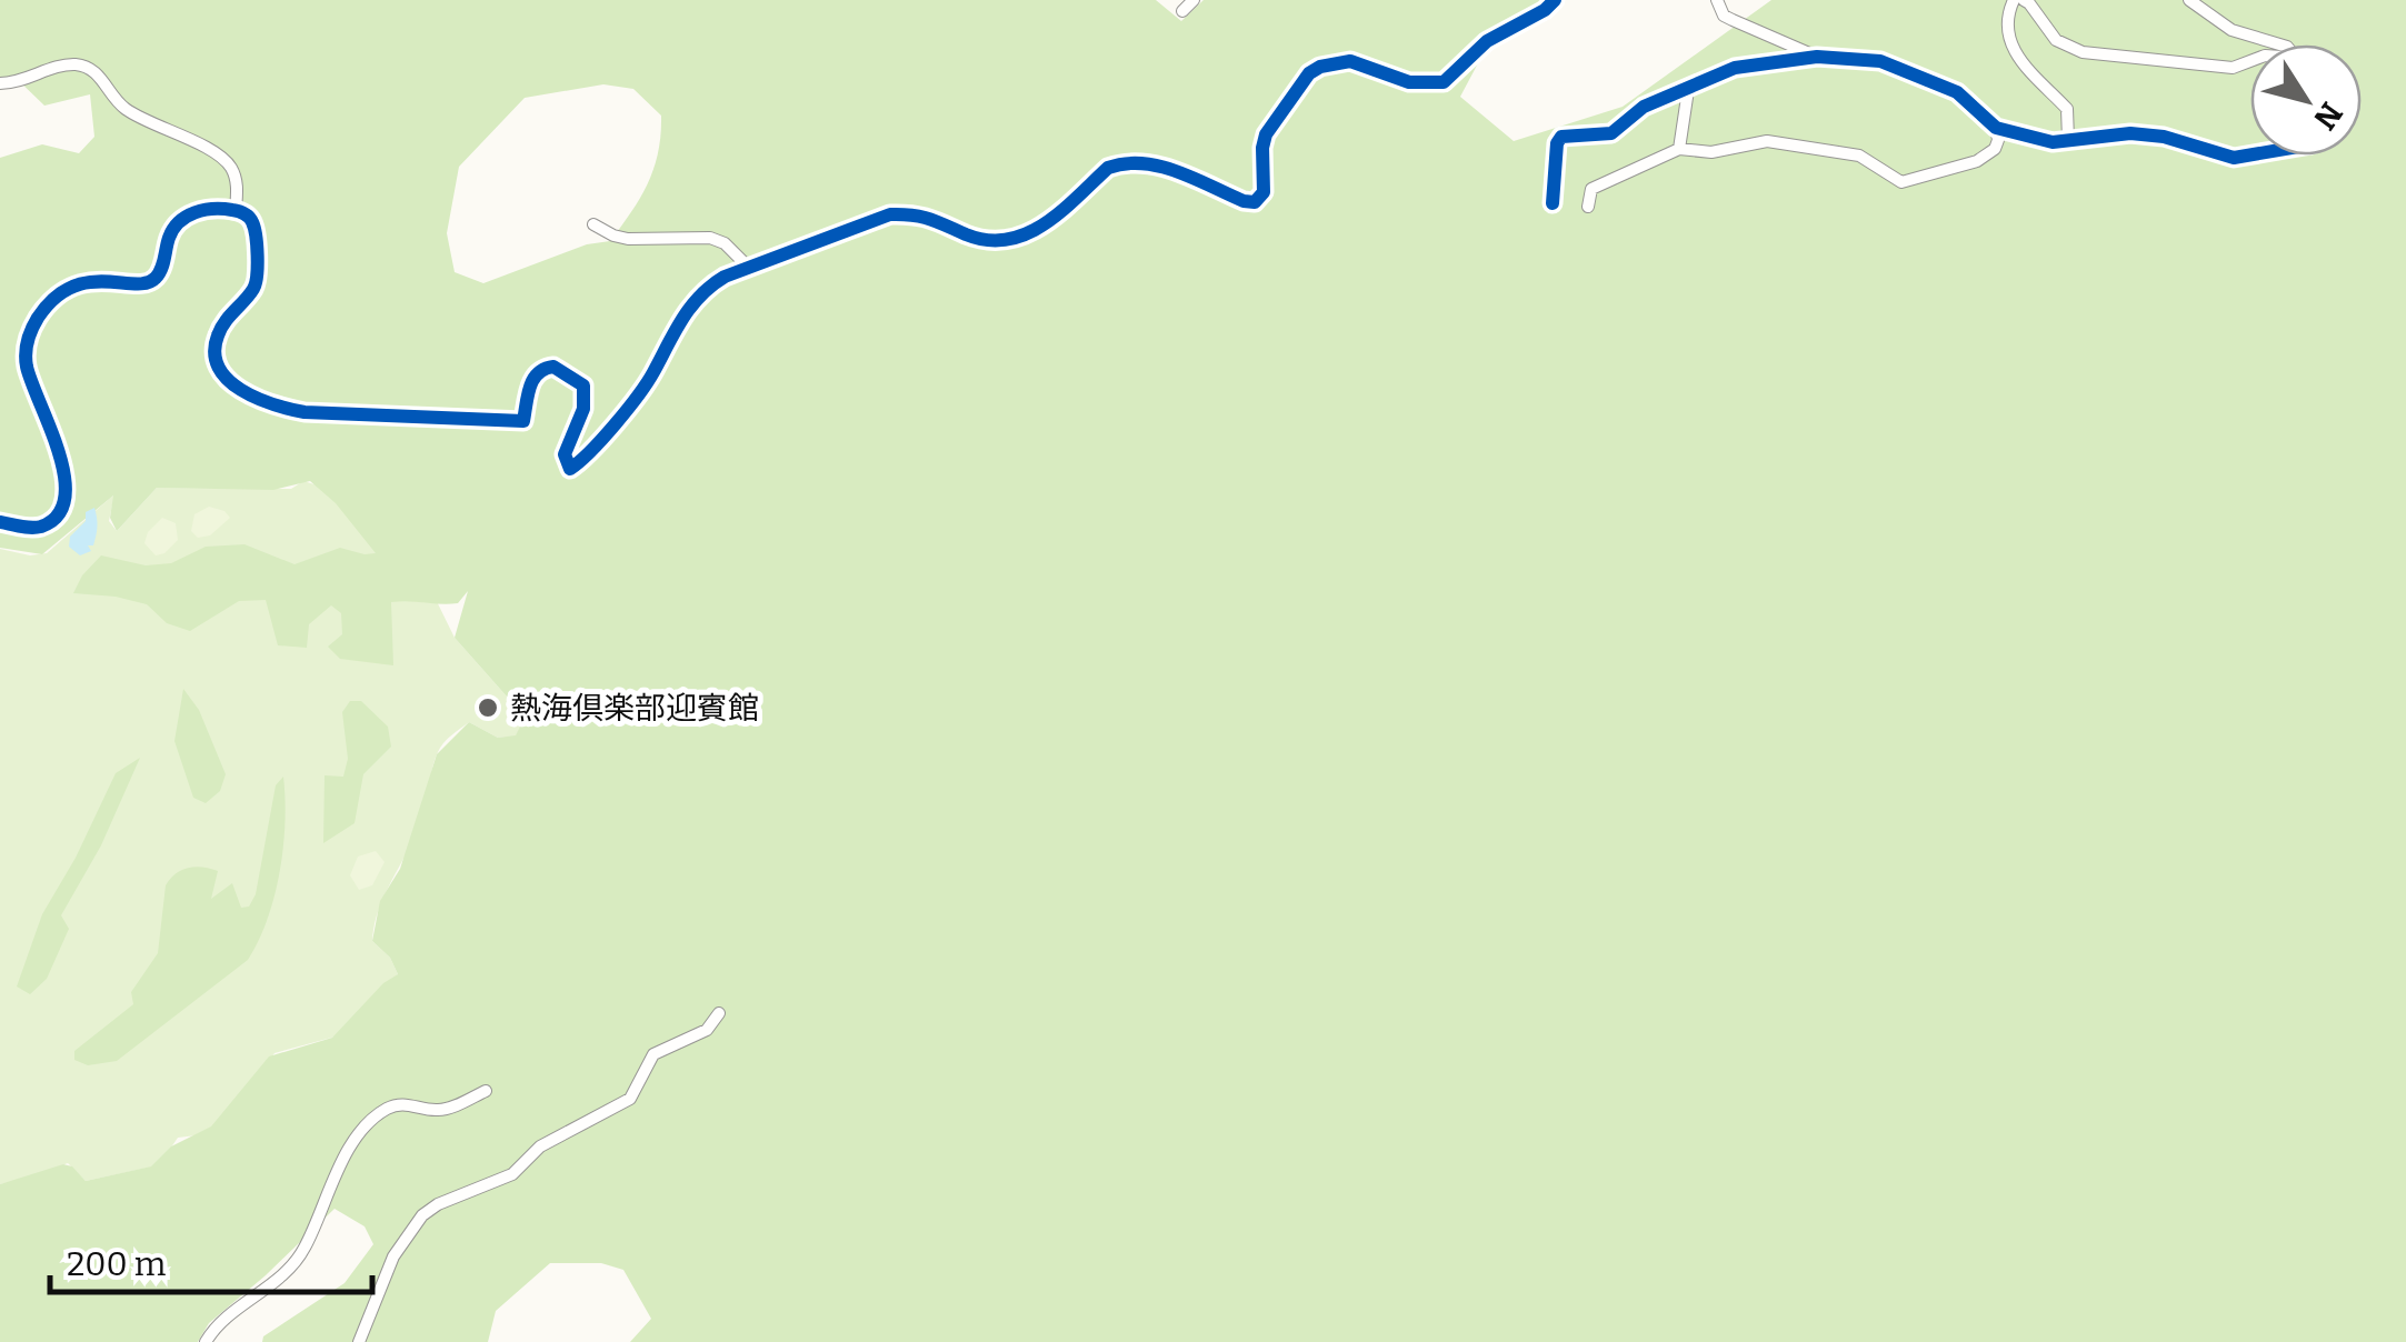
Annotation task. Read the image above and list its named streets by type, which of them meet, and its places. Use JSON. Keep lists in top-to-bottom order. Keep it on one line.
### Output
{"places":["熱海倶楽部迎賓館"],"scale_bar":"200 m","north":"bottom right"}
